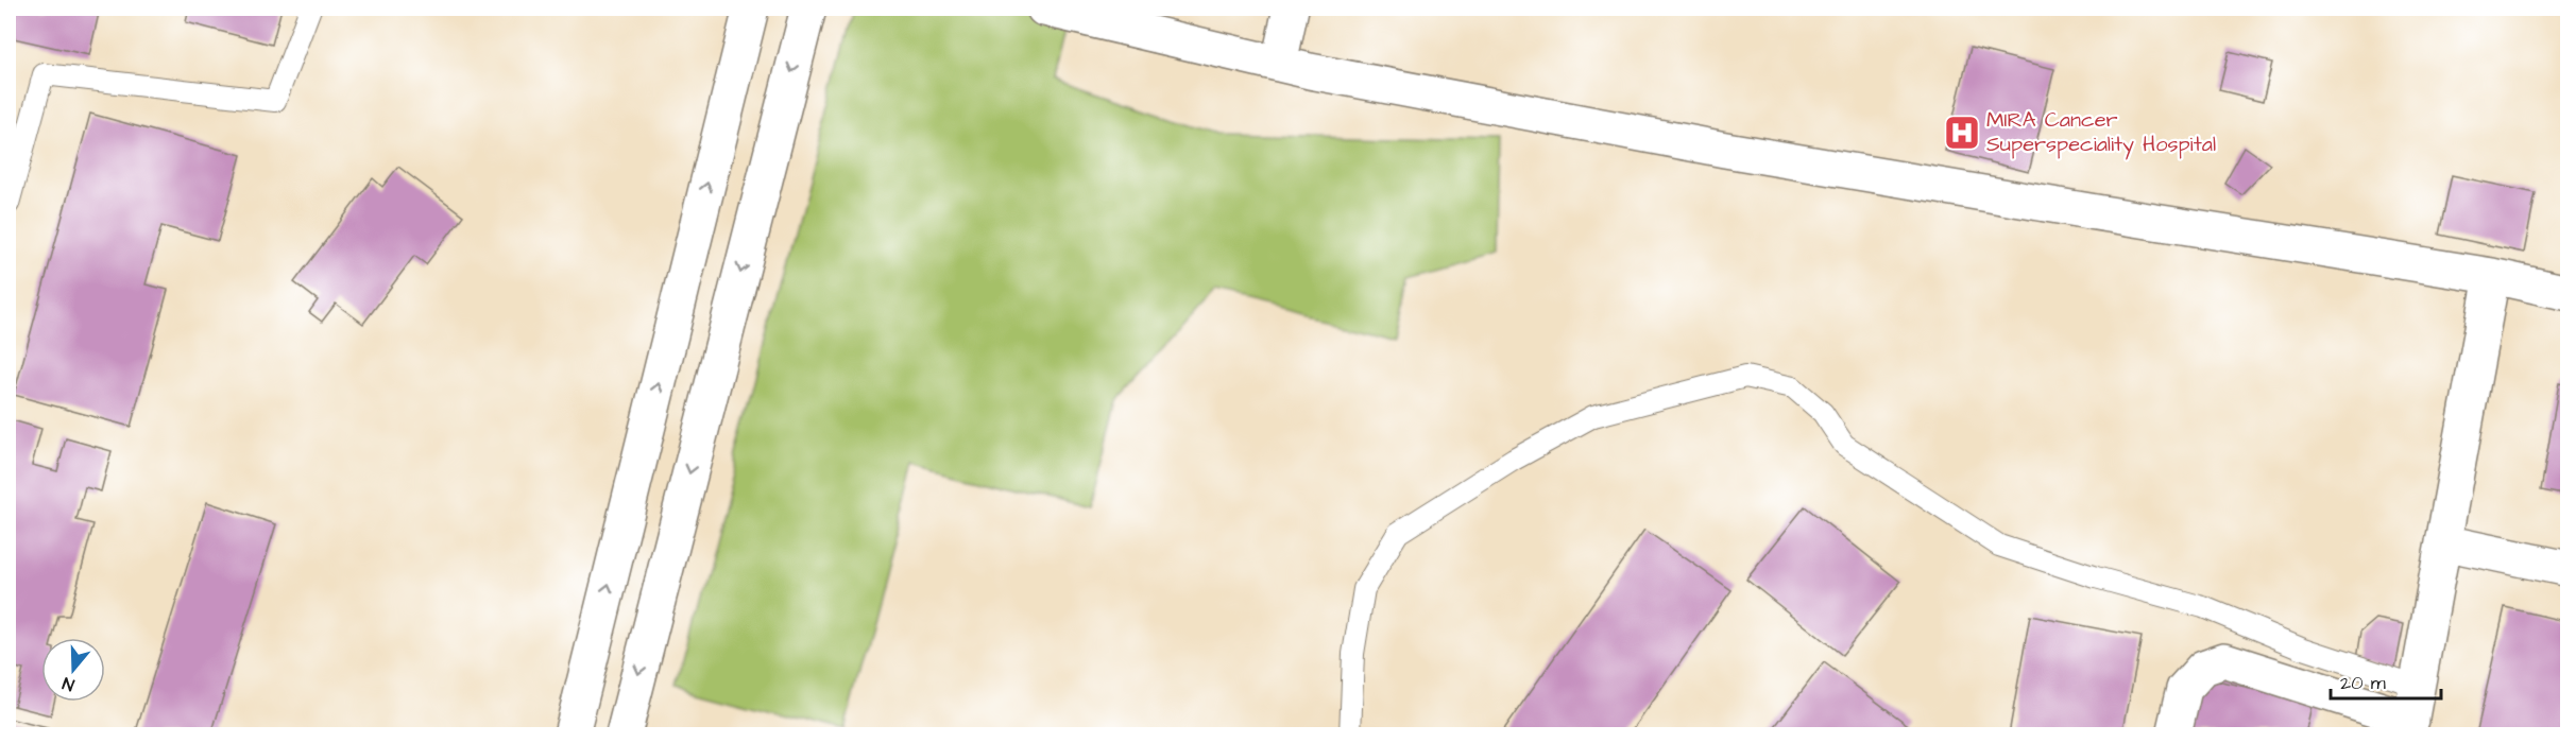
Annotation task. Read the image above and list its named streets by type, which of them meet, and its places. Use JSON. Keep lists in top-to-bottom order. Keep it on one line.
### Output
{"places":{"hospital":["MIRA Cancer Superspeciality Hospital"]},"scale_bar":"20 m","north":"bottom"}
